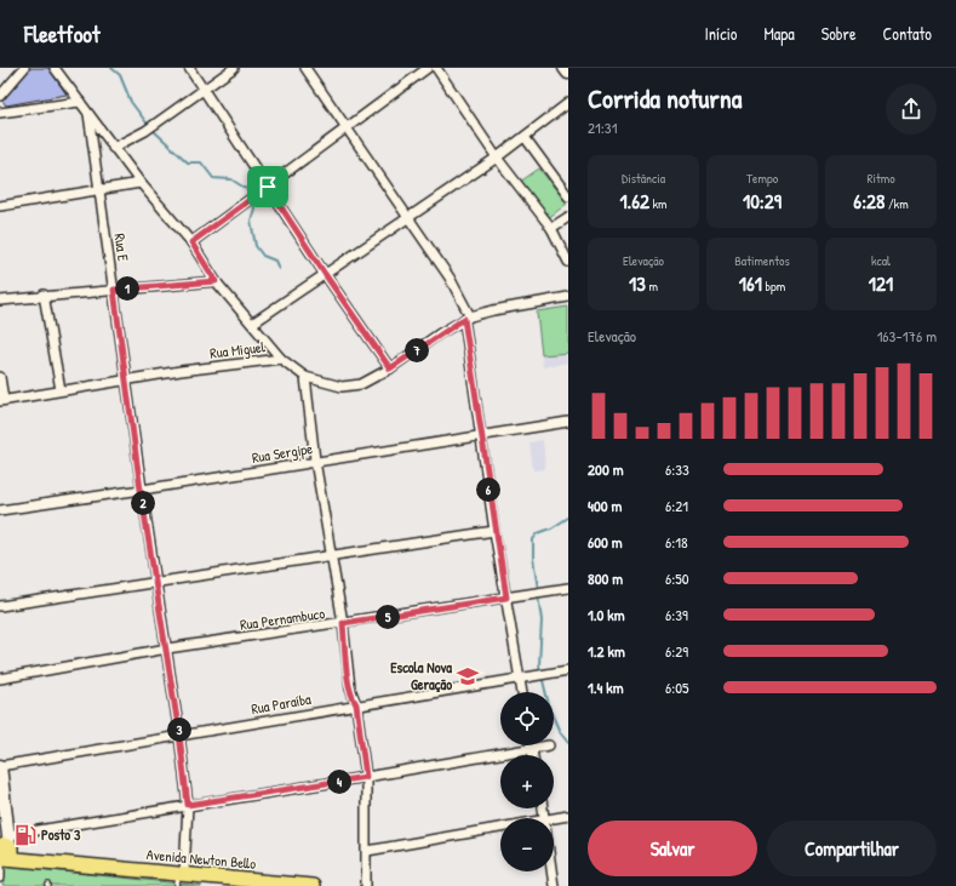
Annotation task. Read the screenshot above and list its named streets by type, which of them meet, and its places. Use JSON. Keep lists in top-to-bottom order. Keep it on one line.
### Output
{"streets":{"main road":["Avenida Newton Bello"],"street":["Rua E","Rua Miguel","Rua Sergipe","Rua Pernambuco","Rua Paraíba"]},"crossings":[["Rua E","Rua Miguel"],["Rua E","Rua Sergipe"],["Rua E","Rua Pernambuco"],["Rua E","Rua Paraíba"],["Rua E","Avenida Newton Bello"]],"places":{"school or university":["Escola Nova Geração"],"fuel station":["Posto 3"]},"page":{"header":"Fleetfoot","nav":["Início","Mapa","Sobre","Contato"],"heading":["Corrida noturna","21:31"],"stats":[["Distância","1.62 km"],["Tempo","10:29"],["Ritmo","6:28 /km"],["Elevação","13 m"],["Batimentos","161 bpm"],["kcal","121"]],"pins":["1","7","6","2","5","3","4"],"chart":["Elevação","163–176 m"],"list":[{"name":"200 m","note":"6:33"},{"name":"400 m","note":"6:21"},{"name":"600 m","note":"6:18"},{"name":"800 m","note":"6:50"},{"name":"1.0 km","note":"6:39"},{"name":"1.2 km","note":"6:29"},{"name":"1.4 km","note":"6:05"}],"map_buttons":["+","−"],"buttons":["Salvar","Compartilhar"]}}
